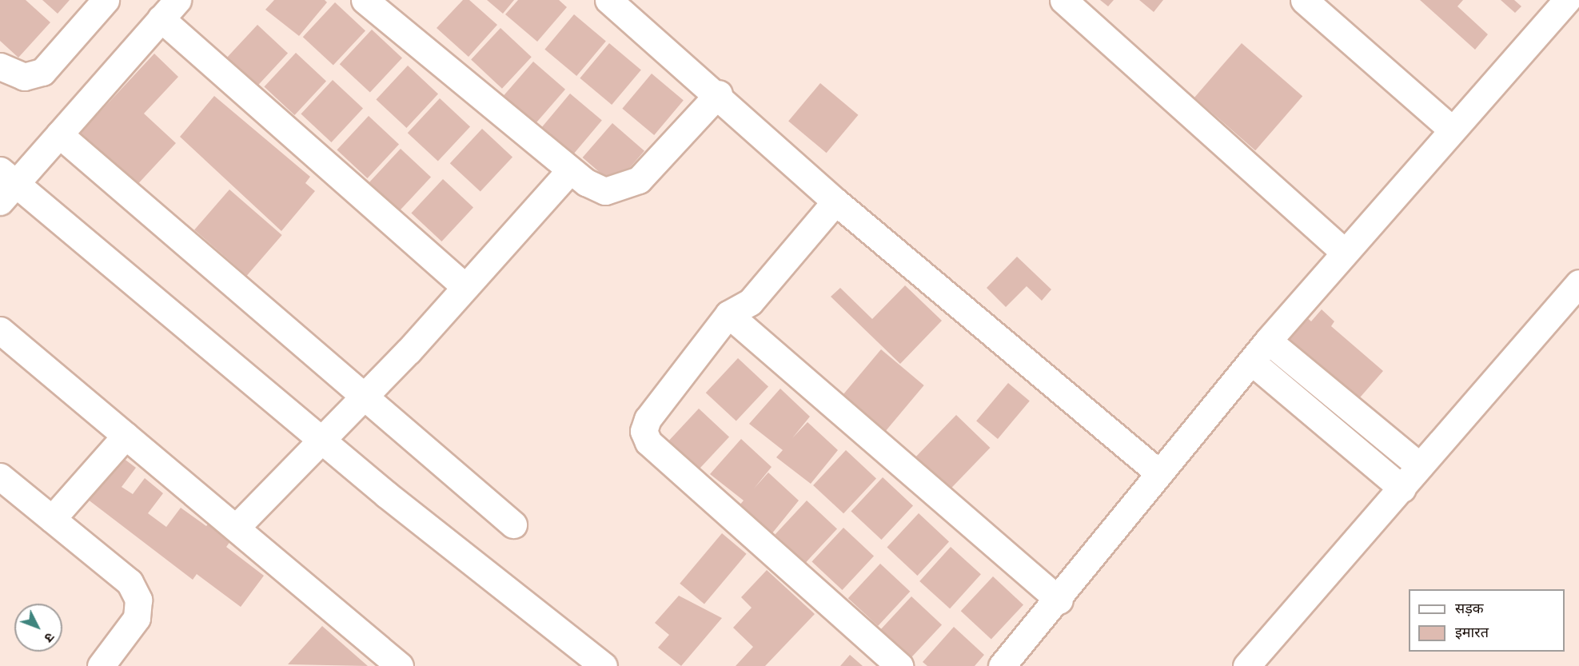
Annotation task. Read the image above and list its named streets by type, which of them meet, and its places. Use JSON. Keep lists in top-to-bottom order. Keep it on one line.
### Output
{"legend":["सड़क","इमारत"],"north":"bottom right"}
